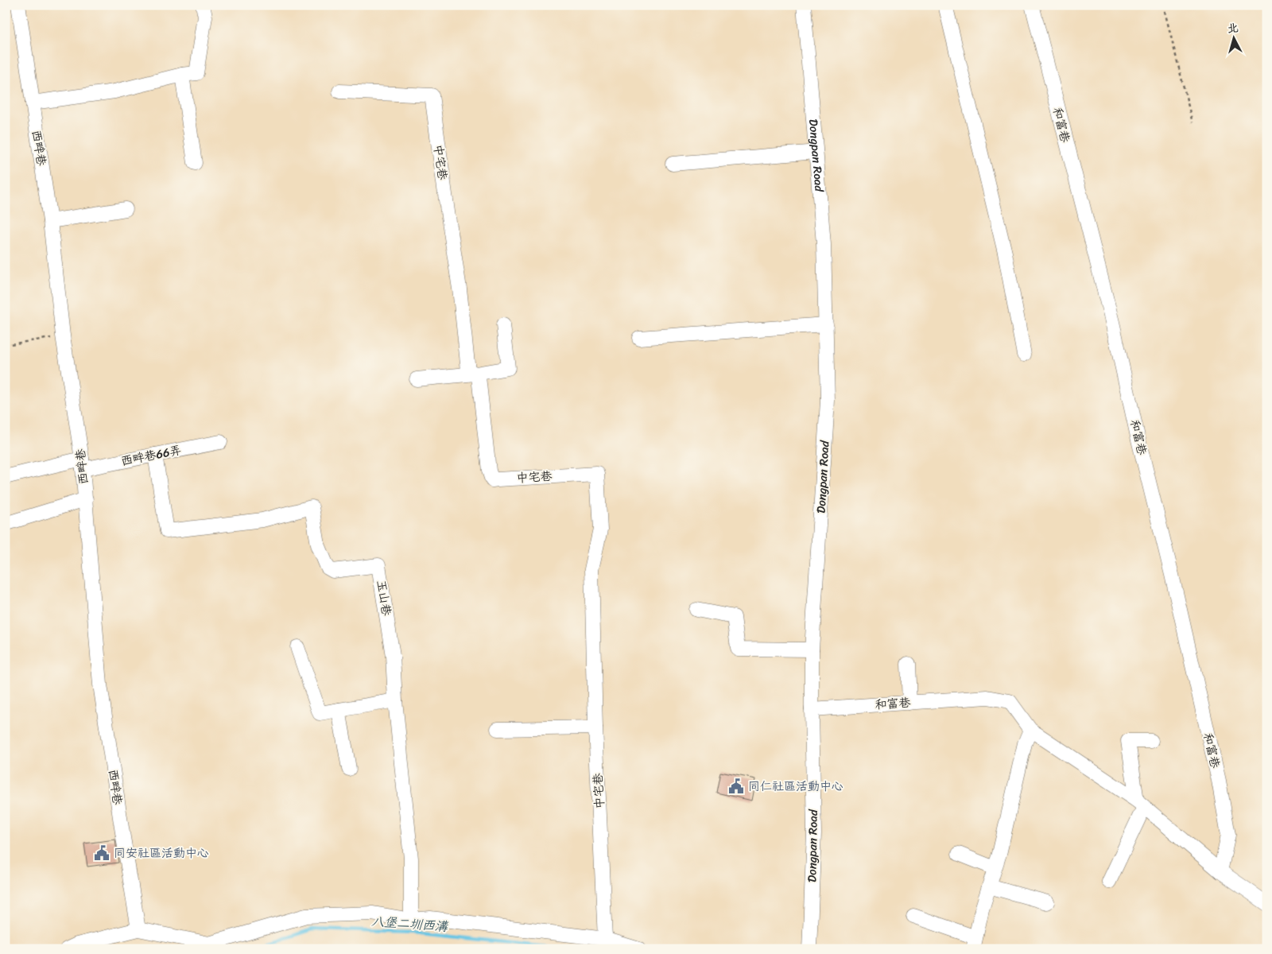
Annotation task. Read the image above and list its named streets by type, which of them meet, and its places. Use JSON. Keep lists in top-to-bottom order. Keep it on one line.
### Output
{"streets":{"street":["和富巷","西畔巷","Dongpan Road","中宅巷","西畔巷66弄","玉山巷"]},"crossings":[["和富巷","Dongpan Road"],["西畔巷","西畔巷66弄"],["西畔巷66弄","玉山巷"]],"water":["八堡二圳西溝"],"places":{"public building":["同仁社區活動中心","同安社區活動中心"]},"north":"top"}
